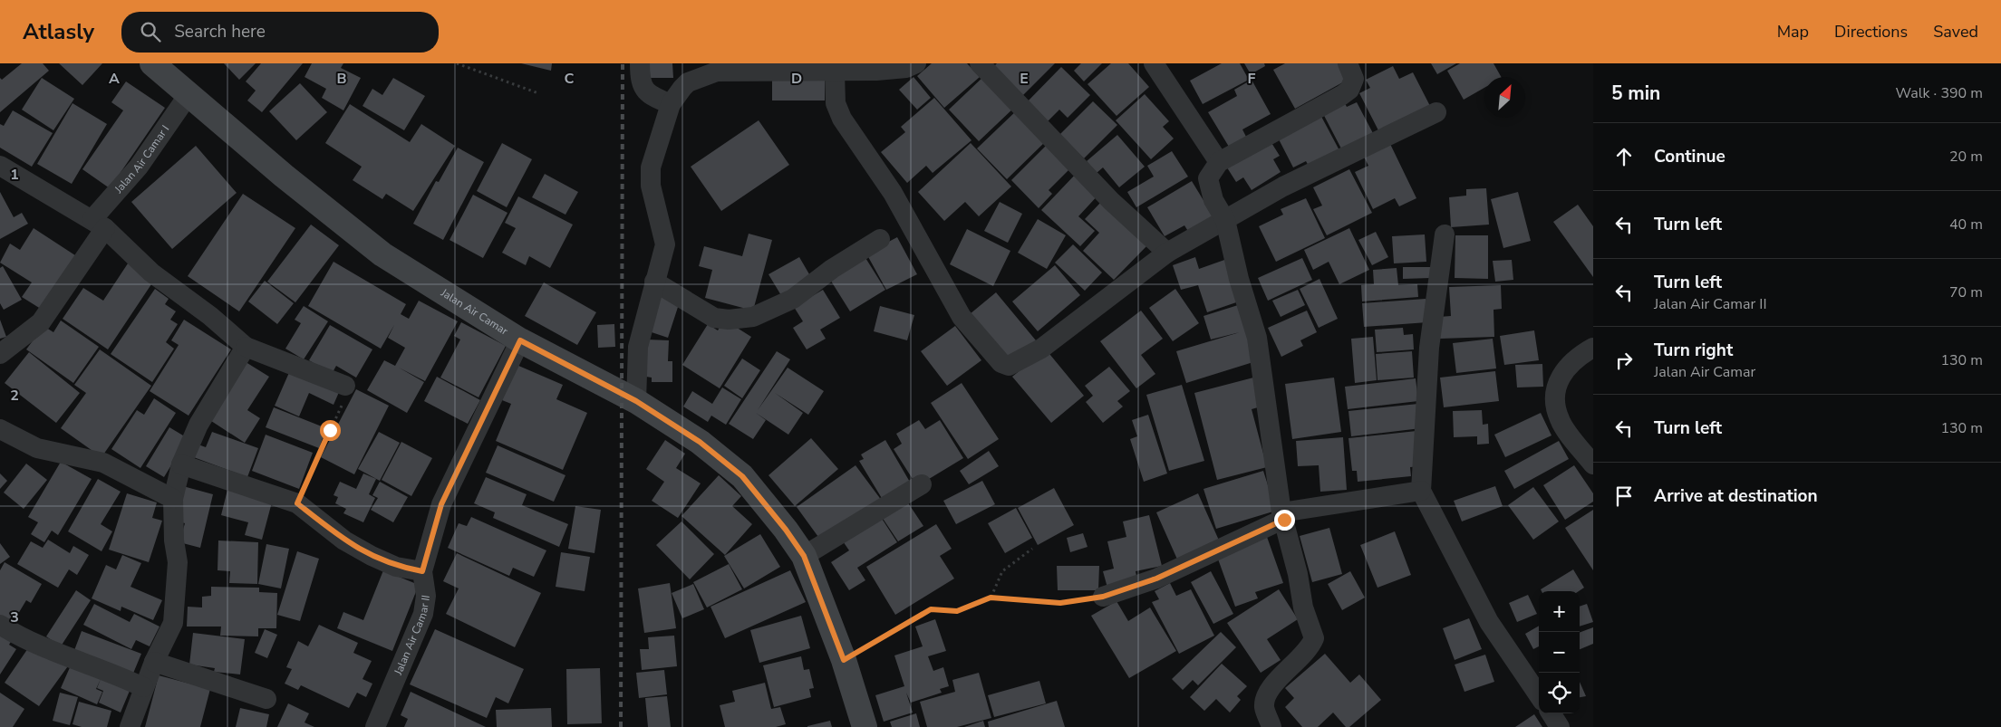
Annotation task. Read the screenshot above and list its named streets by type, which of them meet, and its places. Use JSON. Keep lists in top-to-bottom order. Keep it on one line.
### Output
{"streets":{"main road":["Jalan Air Camar"],"street":["Jalan Air Camar I","Jalan Air Camar II"]},"crossings":[["Jalan Air Camar I","Jalan Air Camar"],["Jalan Air Camar","Jalan Air Camar II"]],"north":"top right","page":{"header":"Atlasly","search":"Search here","nav":["Map","Directions","Saved"],"heading":["5 min","Walk · 390 m"],"list":[["Continue","20 m"],["Turn left","40 m"],["Turn left","Jalan Air Camar II","70 m"],["Turn right","Jalan Air Camar","130 m"],["Turn left","130 m"],"Arrive at destination"],"map_buttons":["+","−"]},"grid":{"columns":["A","B","C","D","E","F"],"rows":["1","2","3"]}}
